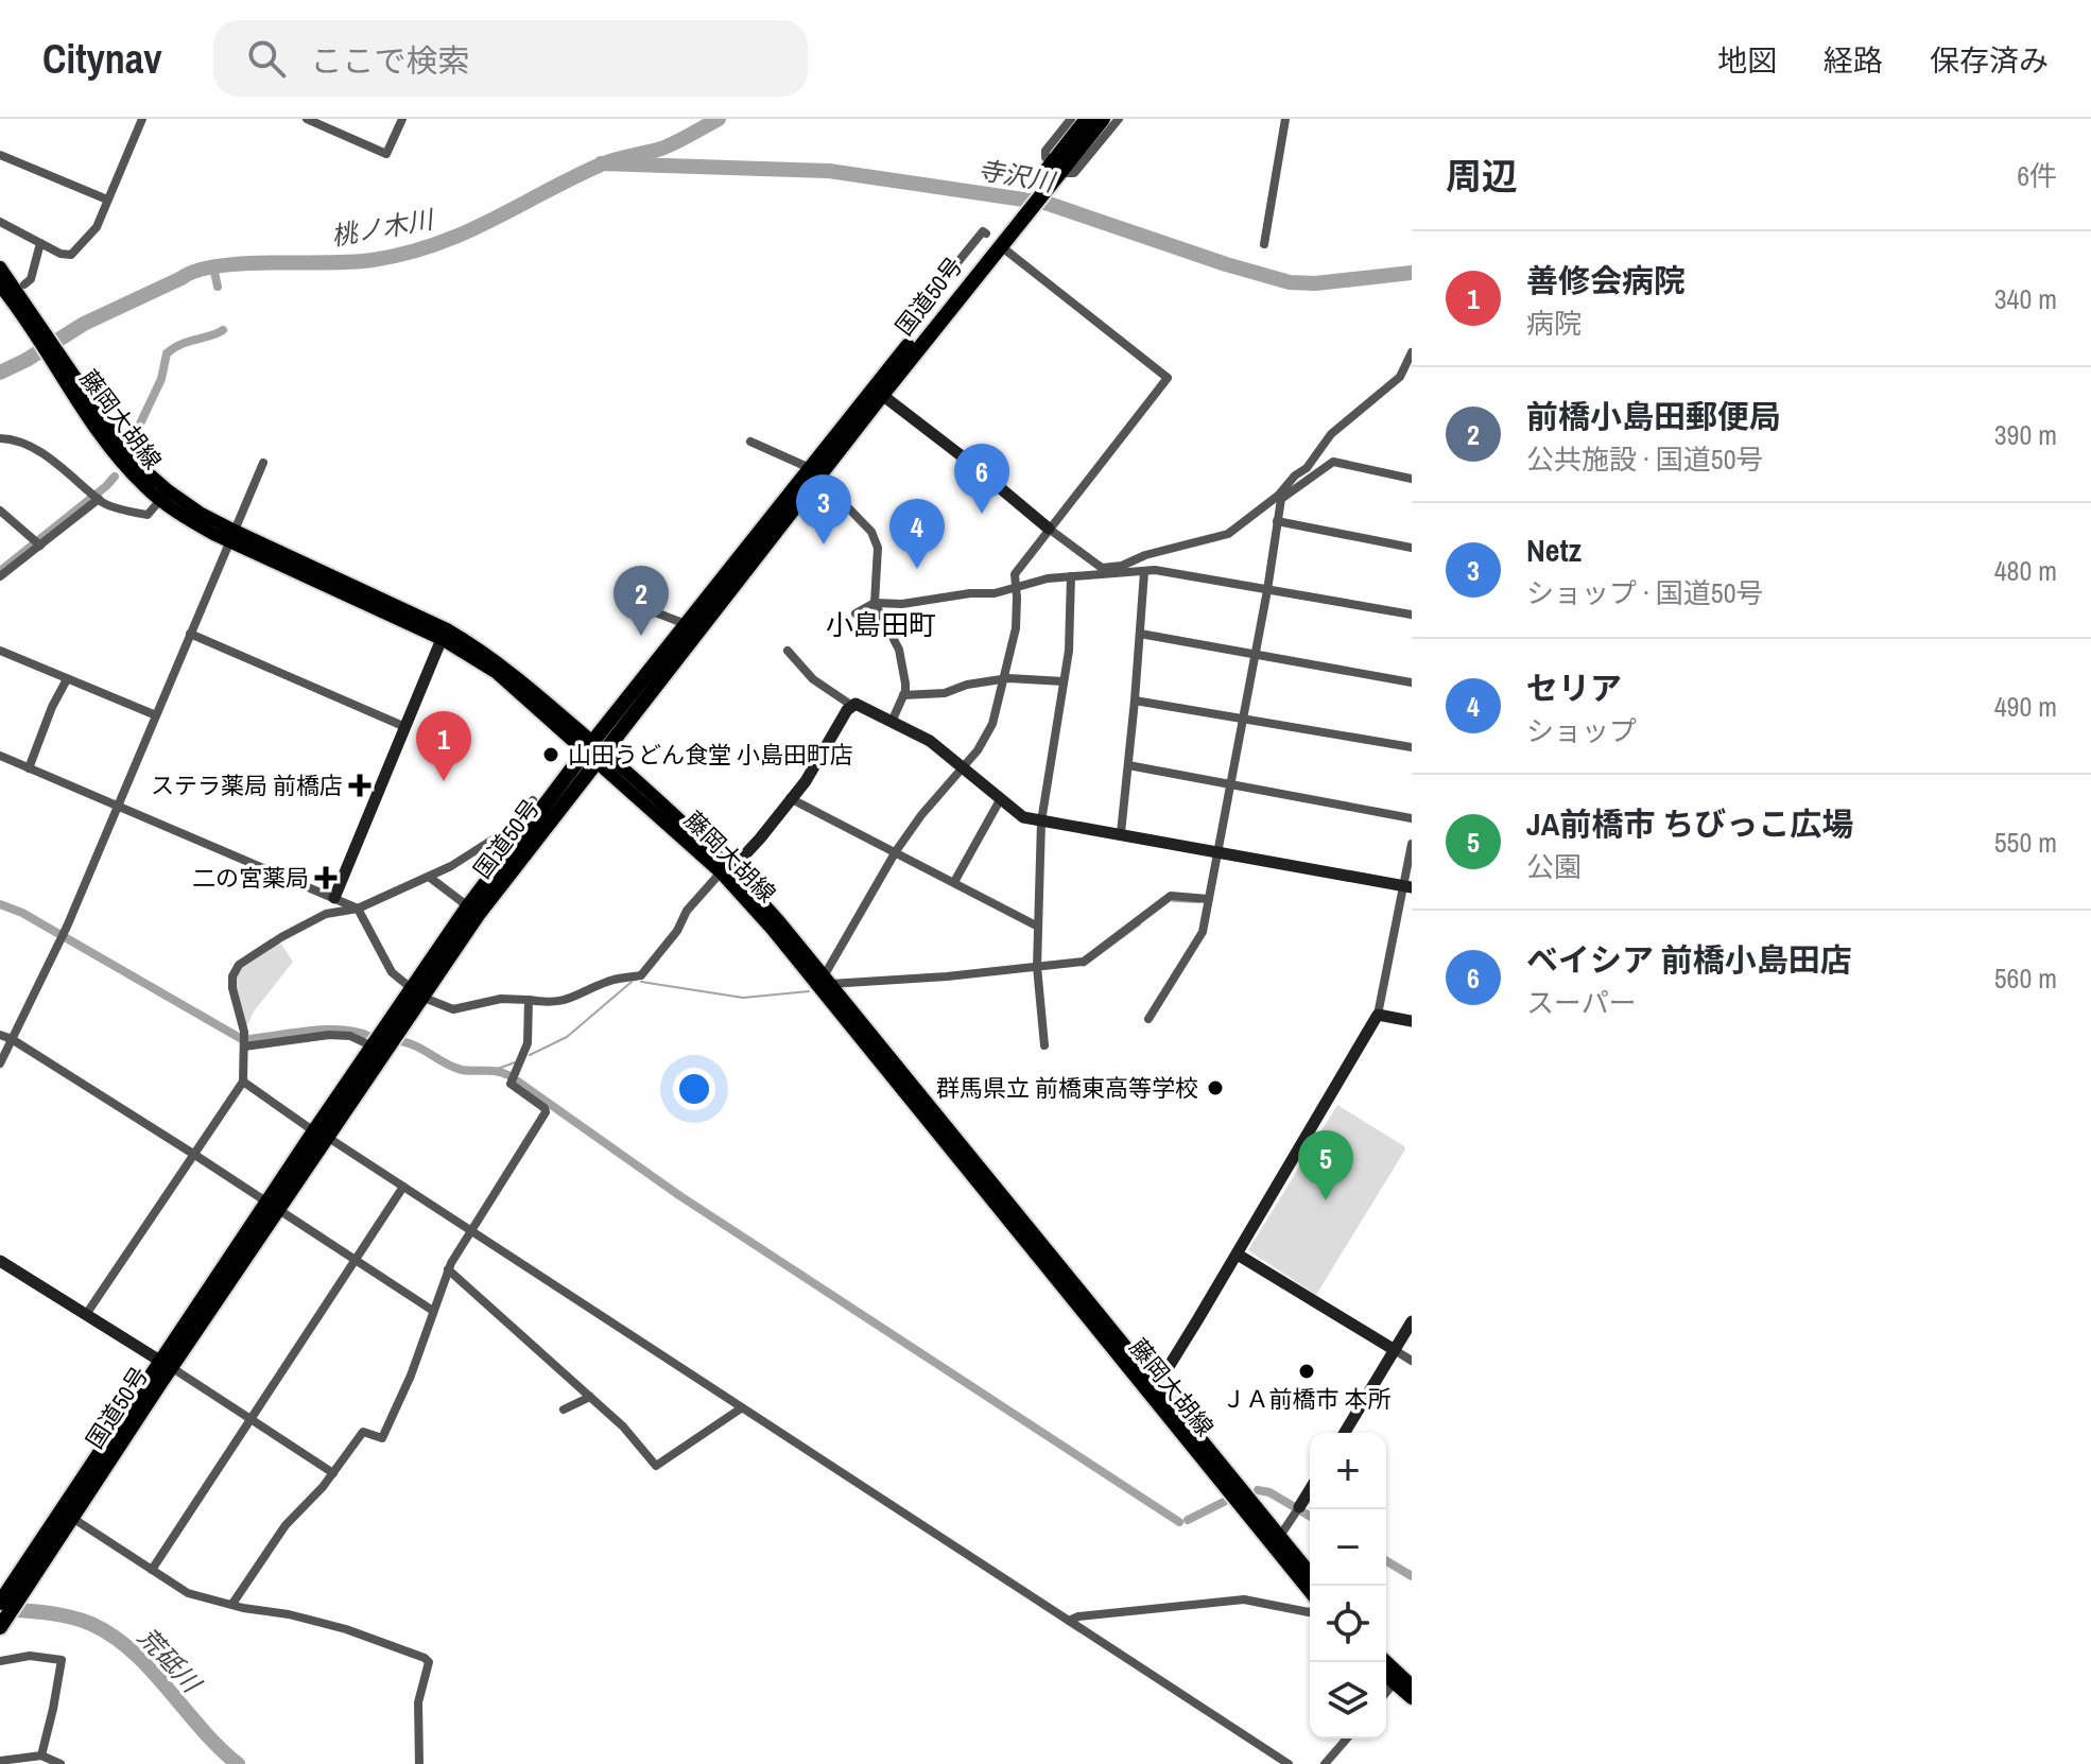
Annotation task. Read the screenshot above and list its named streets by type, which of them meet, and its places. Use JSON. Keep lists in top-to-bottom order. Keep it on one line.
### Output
{"streets":{"highway":["国道50号"],"main road":["藤岡大胡線"]},"crossings":[["国道50号","藤岡大胡線"]],"districts":["小島田町"],"water":["寺沢川","桃ノ木川","荒砥川"],"places":{"other":["山田うどん食堂 小島田町店","群馬県立 前橋東高等学校","ＪＡ前橋市 本所"],"health":["ステラ薬局 前橋店","二の宮薬局"]},"page":{"header":"Citynav","search":"ここで検索","nav":["地図","経路","保存済み"],"heading":["周辺","6件"],"list":[{"mark":"1","name":"善修会病院","note":"病院","value":"340 m"},{"mark":"2","name":"前橋小島田郵便局","note":"公共施設 · 国道50号","value":"390 m"},{"mark":"3","name":"Netz","note":"ショップ · 国道50号","value":"480 m"},{"mark":"4","name":"セリア","note":"ショップ","value":"490 m"},{"mark":"5","name":"JA前橋市 ちびっこ広場","note":"公園","value":"550 m"},{"mark":"6","name":"ベイシア 前橋小島田店","note":"スーパー","value":"560 m"}],"pins":["6","3","4","2","1","5"],"map_buttons":["+","−"]}}
